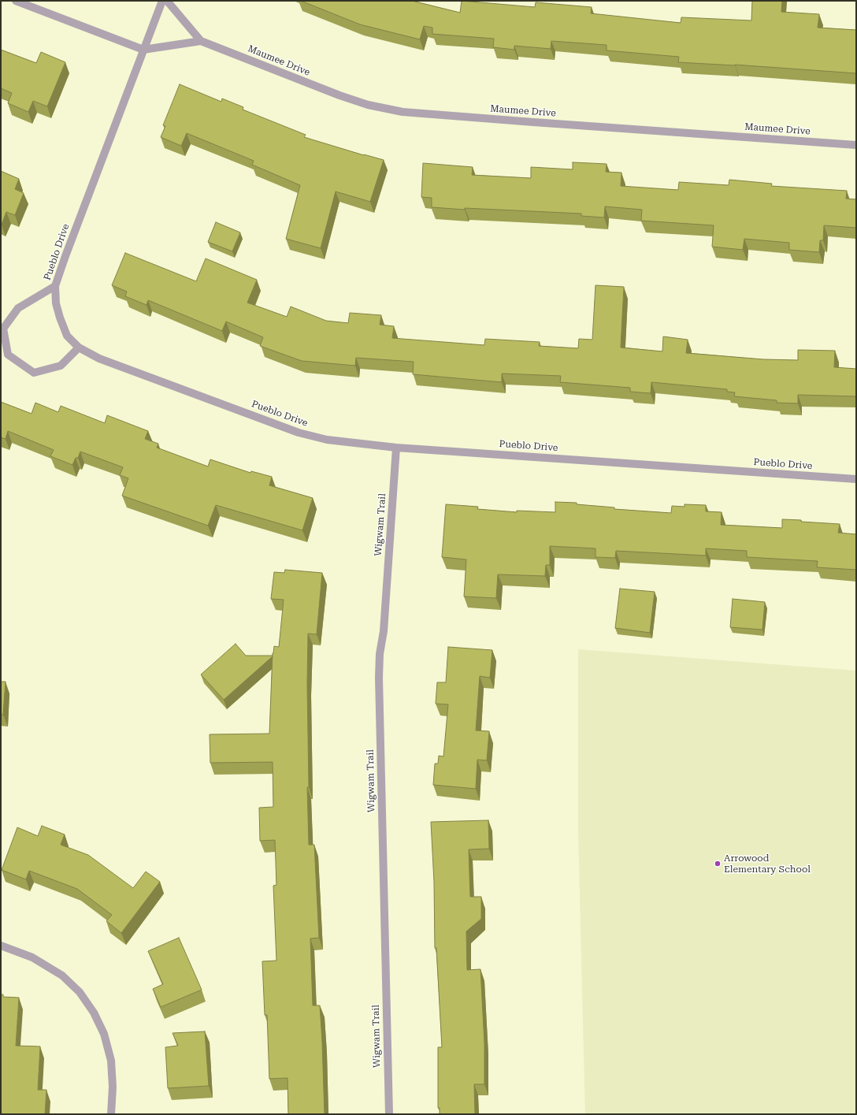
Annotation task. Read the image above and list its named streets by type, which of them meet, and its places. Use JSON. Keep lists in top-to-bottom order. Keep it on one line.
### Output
{"streets":{"street":["Maumee Drive","Pueblo Drive","Wigwam Trail"]},"crossings":[["Maumee Drive","Pueblo Drive"],["Pueblo Drive","Wigwam Trail"]],"places":["Arrowood Elementary School"]}
